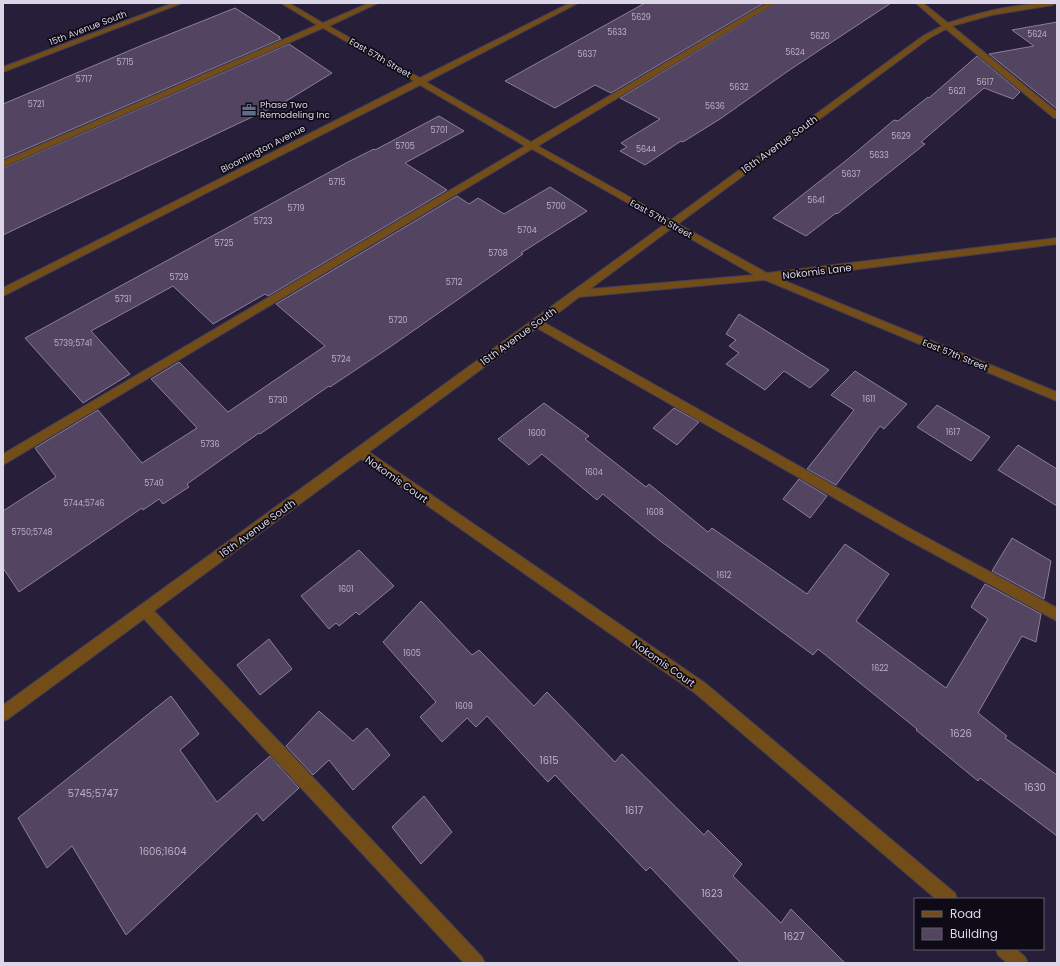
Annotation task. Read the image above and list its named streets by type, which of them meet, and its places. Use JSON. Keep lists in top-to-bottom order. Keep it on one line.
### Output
{"streets":{"street":["15th Avenue South","East 57th Street","16th Avenue South","Bloomington Avenue","Nokomis Lane","Nokomis Court"]},"crossings":[["East 57th Street","16th Avenue South"],["East 57th Street","Bloomington Avenue"],["East 57th Street","Nokomis Lane"],["16th Avenue South","Nokomis Lane"],["16th Avenue South","Nokomis Court"]],"places":{"office":["Phase Two Remodeling Inc"]},"house_numbers":["5629","5633","5624","5620","5624","5637","5715","5717","5617","5632","5621","5721","5636","5701","5629","5705","5644","5633","5637","5715","5641","5700","5719","5723","5704","5725","5708","5729","5712","5731","5720","5739;5741","5724","1611","5730","1617","1600","5736","1604","5740","5744;5746","1608","5750;5748","1612","1601","1605","1622","1609","1626","1615","1630","5745;5747","1617","1606;1604","1623","1627"],"legend":["Road","Building"]}
